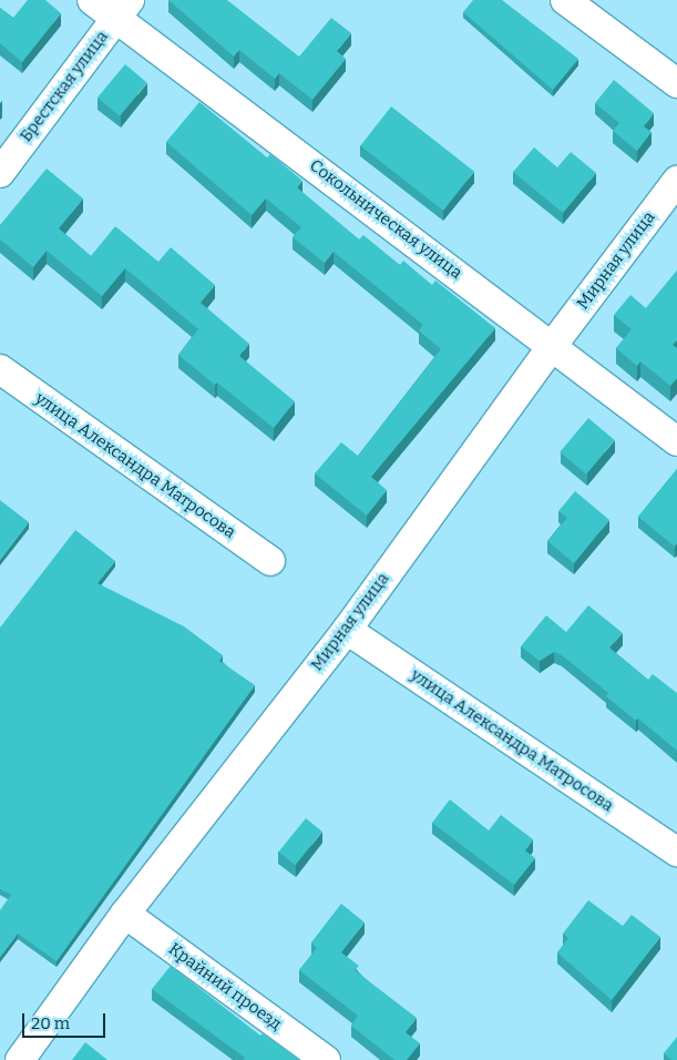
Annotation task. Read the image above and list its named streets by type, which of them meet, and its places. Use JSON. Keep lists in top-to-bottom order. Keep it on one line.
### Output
{"streets":{"street":["Брестская улица","Сокольническая улица","Мирная улица","улица Александра Матросова","Крайний проезд"]},"crossings":[["Брестская улица","Сокольническая улица"],["Сокольническая улица","Мирная улица"],["Мирная улица","улица Александра Матросова"],["Мирная улица","Крайний проезд"]],"scale_bar":"20 m"}
